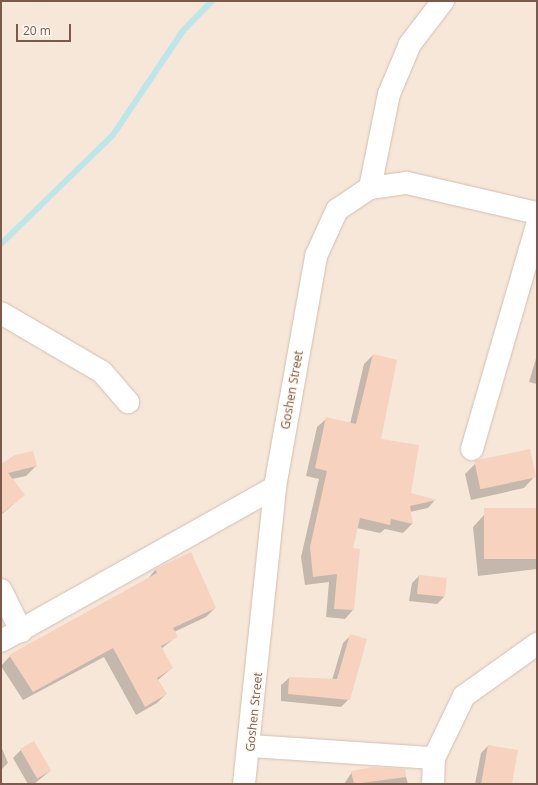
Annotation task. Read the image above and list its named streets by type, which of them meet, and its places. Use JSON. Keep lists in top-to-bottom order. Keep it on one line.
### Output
{"streets":{"street":["Goshen Street"]},"scale_bar":"20 m"}
